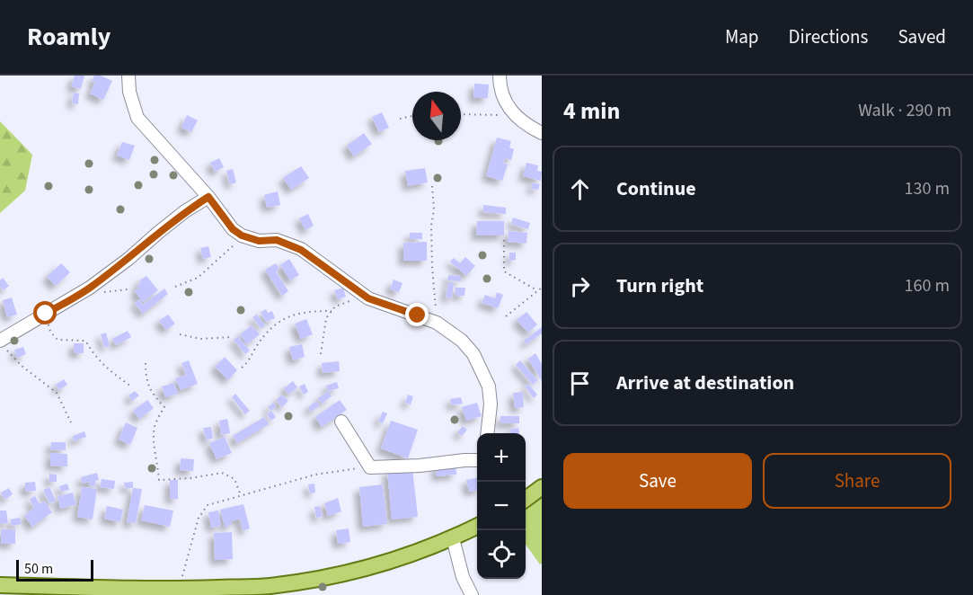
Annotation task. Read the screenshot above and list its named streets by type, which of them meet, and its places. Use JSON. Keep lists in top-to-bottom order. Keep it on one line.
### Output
{"scale_bar":"50 m","north":"top","page":{"header":"Roamly","nav":["Map","Directions","Saved"],"heading":["4 min","Walk · 290 m"],"list":[["Continue","130 m"],["Turn right","160 m"],"Arrive at destination"],"map_buttons":["+","−"],"buttons":["Save","Share"],"scale":"50 m"}}
